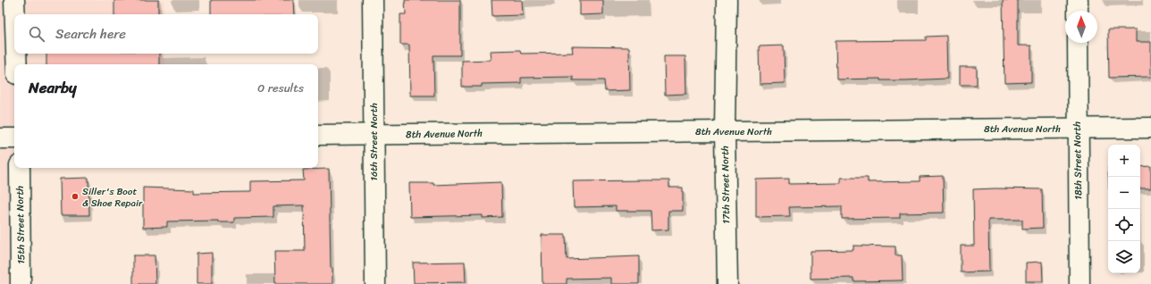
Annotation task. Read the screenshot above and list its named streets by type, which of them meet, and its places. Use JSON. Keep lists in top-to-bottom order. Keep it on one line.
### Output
{"streets":{"street":["8th Avenue North","16th Street North","18th Street North","17th Street North","15th Street North"]},"crossings":[["8th Avenue North","16th Street North"],["8th Avenue North","18th Street North"],["8th Avenue North","17th Street North"]],"places":["Siller's Boot & Shoe Repair"],"north":"top","page":{"search":"Search here","heading":["Nearby","0 results"],"map_buttons":["+","−"]}}
